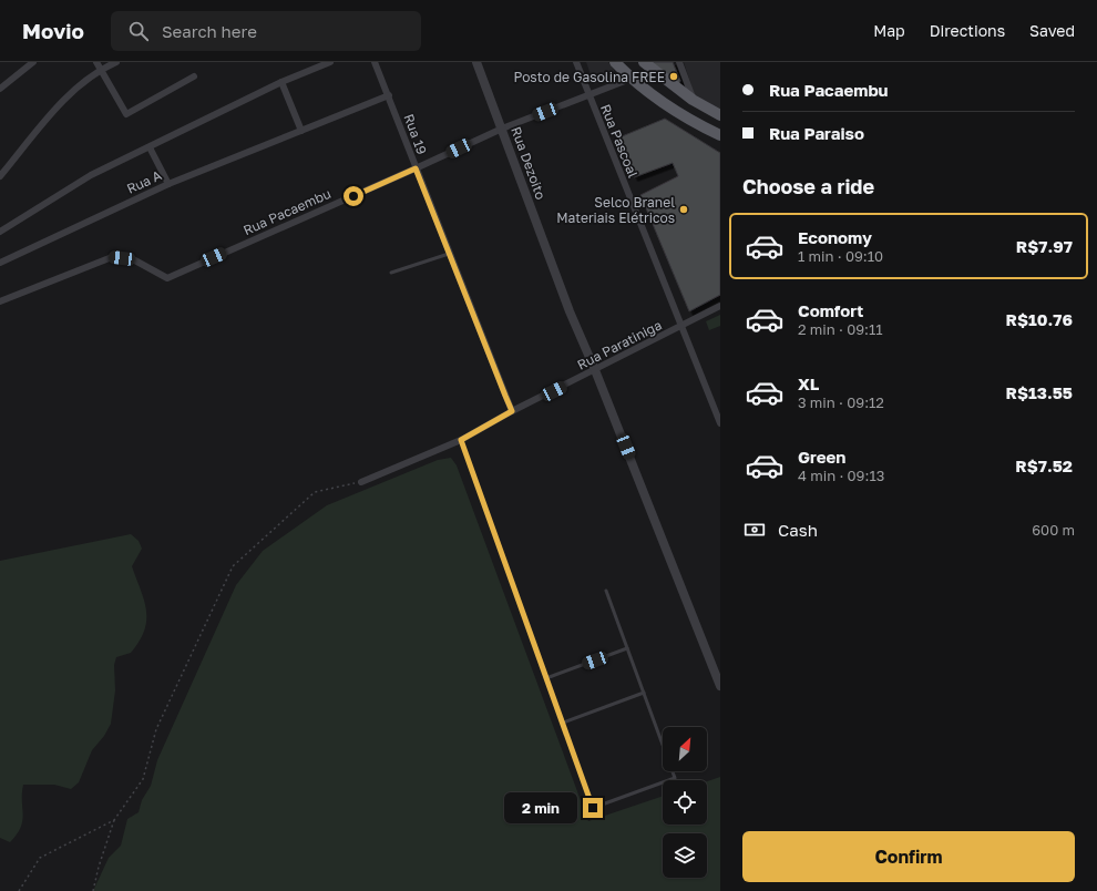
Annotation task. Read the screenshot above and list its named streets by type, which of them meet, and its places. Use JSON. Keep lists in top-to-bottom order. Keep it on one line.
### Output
{"streets":{"street":["Rua 19","Rua Pascoal","Rua Dezoito","Rua A","Rua Pacaembu","Rua Paratiniga"]},"crossings":[["Rua 19","Rua A"],["Rua 19","Rua Pacaembu"],["Rua 19","Rua Paratiniga"],["Rua Pascoal","Rua Pacaembu"],["Rua Pascoal","Rua Paratiniga"],["Rua Dezoito","Rua Pacaembu"],["Rua Dezoito","Rua Paratiniga"]],"places":["Posto de Gasolina FREE","Selco Branel Materiais Elétricos"],"north":"top right","page":{"header":"Movio","search":"Search here","nav":["Map","Directions","Saved"],"banner":["Rua Pacaembu","Rua Paraiso"],"heading":"Choose a ride","list":[{"name":"Economy","note":"1 min · 09:10","value":"R$7.97"},{"name":"Comfort","note":"2 min · 09:11","value":"R$10.76"},{"name":"XL","note":"3 min · 09:12","value":"R$13.55"},{"name":"Green","note":"4 min · 09:13","value":"R$7.52"}],"pay":["Cash","600 m"],"bubble":"2 min","buttons":"Confirm"}}
